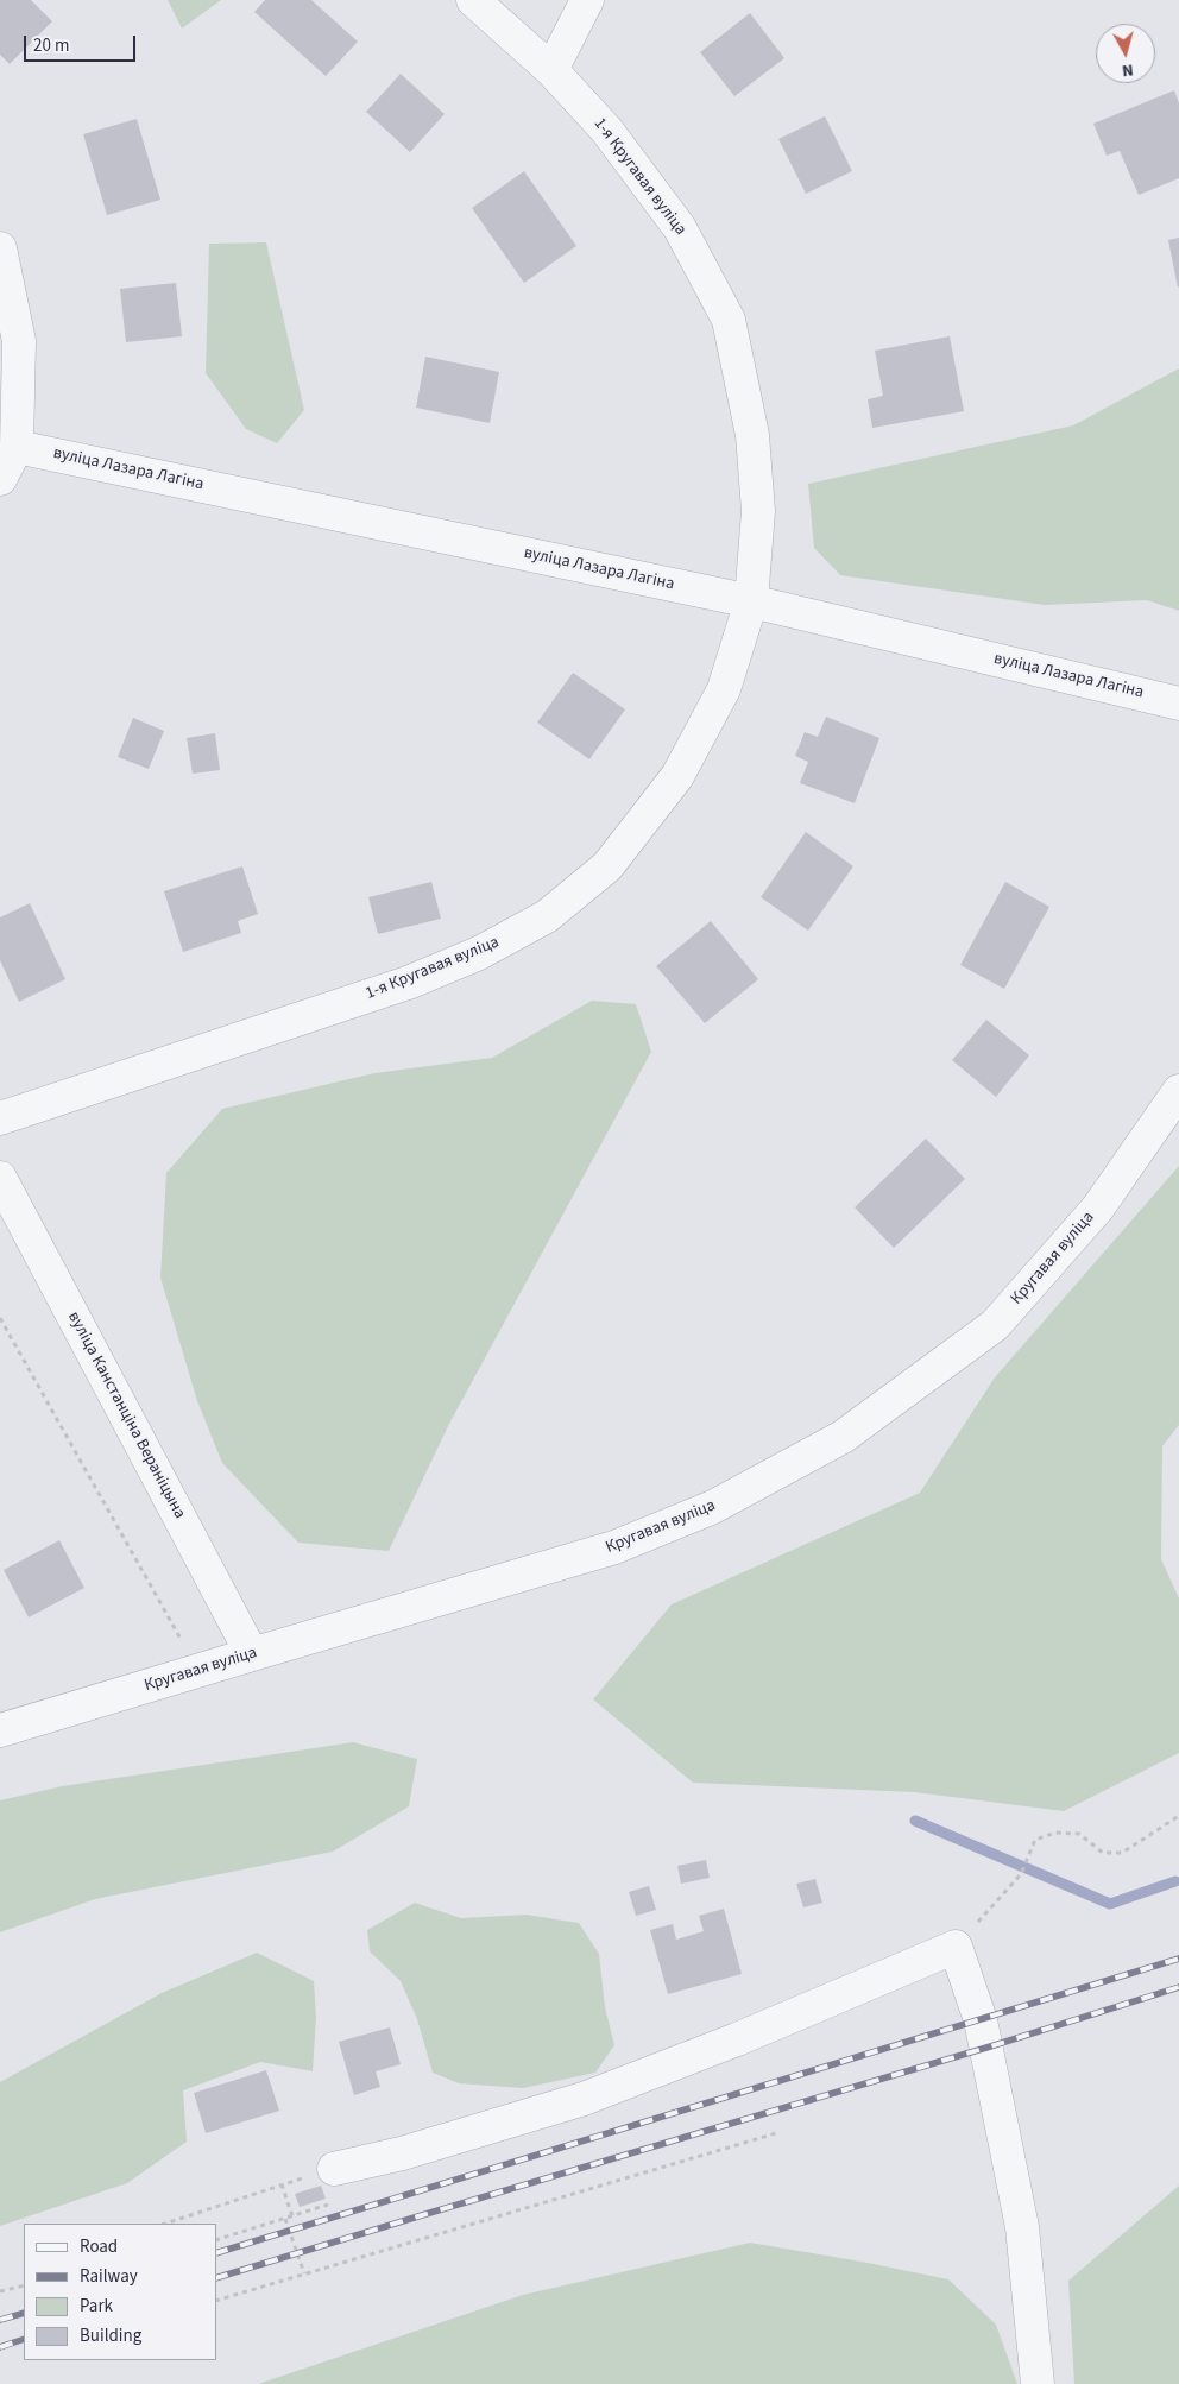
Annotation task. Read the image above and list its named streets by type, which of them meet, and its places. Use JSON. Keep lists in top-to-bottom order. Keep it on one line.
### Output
{"streets":{"street":["1-я Кругавая вуліца","вуліца Лазара Лагіна","Кругавая вуліца","вуліца Канстанціна Вераніцына"]},"crossings":[["1-я Кругавая вуліца","вуліца Лазара Лагіна"],["Кругавая вуліца","вуліца Канстанціна Вераніцына"]],"legend":["Road","Railway","Park","Building"],"scale_bar":"20 m","north":"bottom"}
